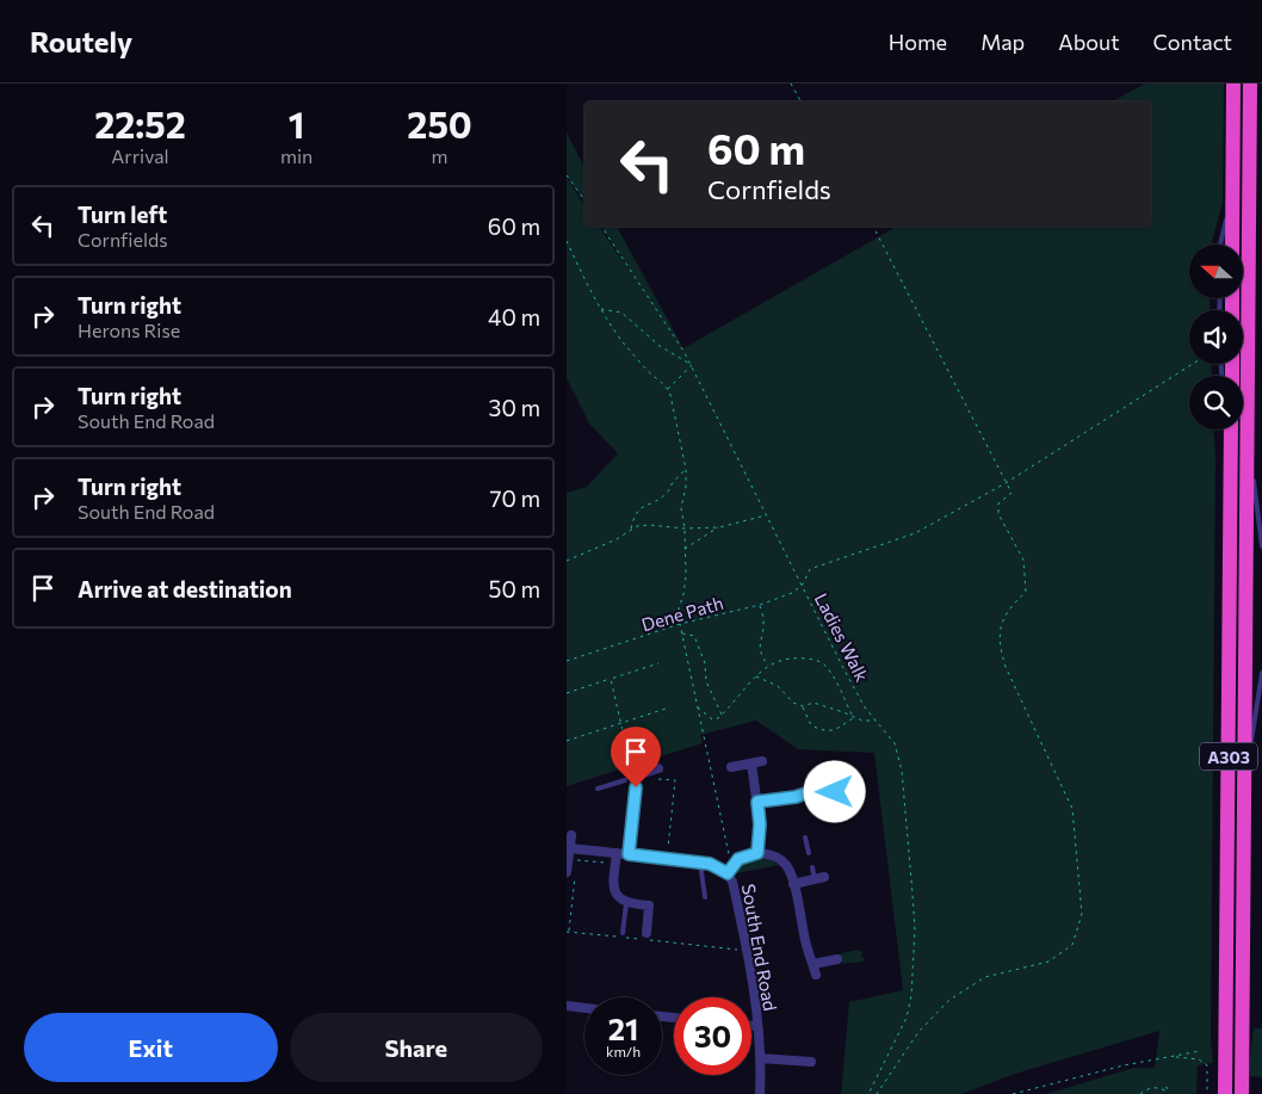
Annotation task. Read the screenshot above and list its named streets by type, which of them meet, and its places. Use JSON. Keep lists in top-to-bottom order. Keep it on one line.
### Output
{"streets":{"highway":["A303"],"street":["South End Road"],"path":["Dene Path","Ladies Walk"]},"crossings":[["Dene Path","Ladies Walk"]],"north":"left","page":{"header":"Routely","nav":["Home","Map","About","Contact"],"eta":["22:52","Arrival","1","min","250","m"],"turn":["60 m","Cornfields"],"list":[{"name":"Turn left","note":"Cornfields","value":"60 m"},{"name":"Turn right","note":"Herons Rise","value":"40 m"},{"name":"Turn right","note":"South End Road","value":"30 m"},{"name":"Turn right","note":"South End Road","value":"70 m"},{"name":"Arrive at destination","value":"50 m"}],"speed":"21 km/h","limit":"30","buttons":["Exit","Share"]}}
